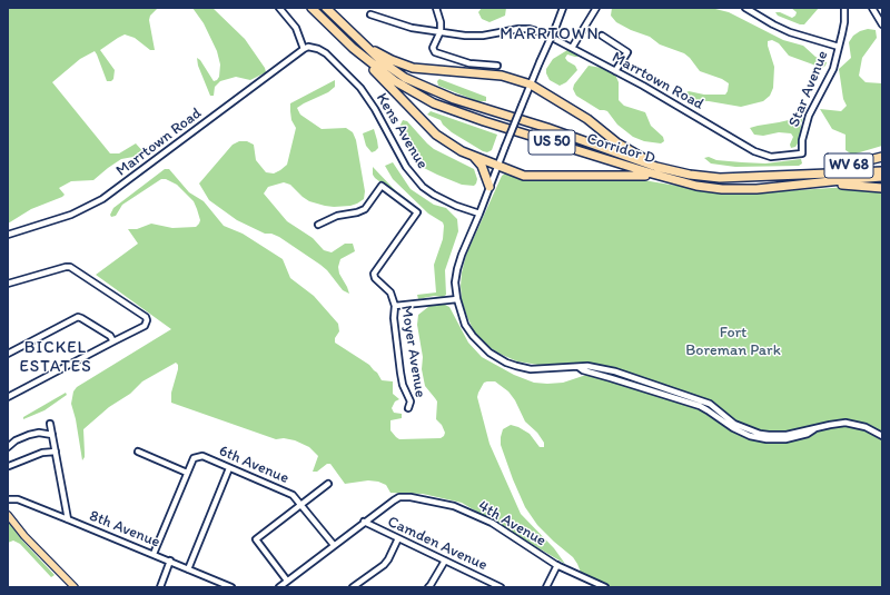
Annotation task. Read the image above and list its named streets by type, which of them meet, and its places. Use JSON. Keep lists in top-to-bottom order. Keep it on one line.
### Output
{"streets":{"highway":["US 50","Corridor D","WV 68"],"street":["Marrtown Road","Star Avenue","Kens Avenue","Moyer Avenue","6th Avenue","4th Avenue","8th Avenue","Camden Avenue"]},"crossings":[["Marrtown Road","Star Avenue"],["Marrtown Road","Kens Avenue"],["Corridor D","WV 68"],["6th Avenue","4th Avenue"],["4th Avenue","Camden Avenue"]],"districts":["MARRTOWN","BICKEL ESTATES"],"parks":["Fort Boreman Park"]}
